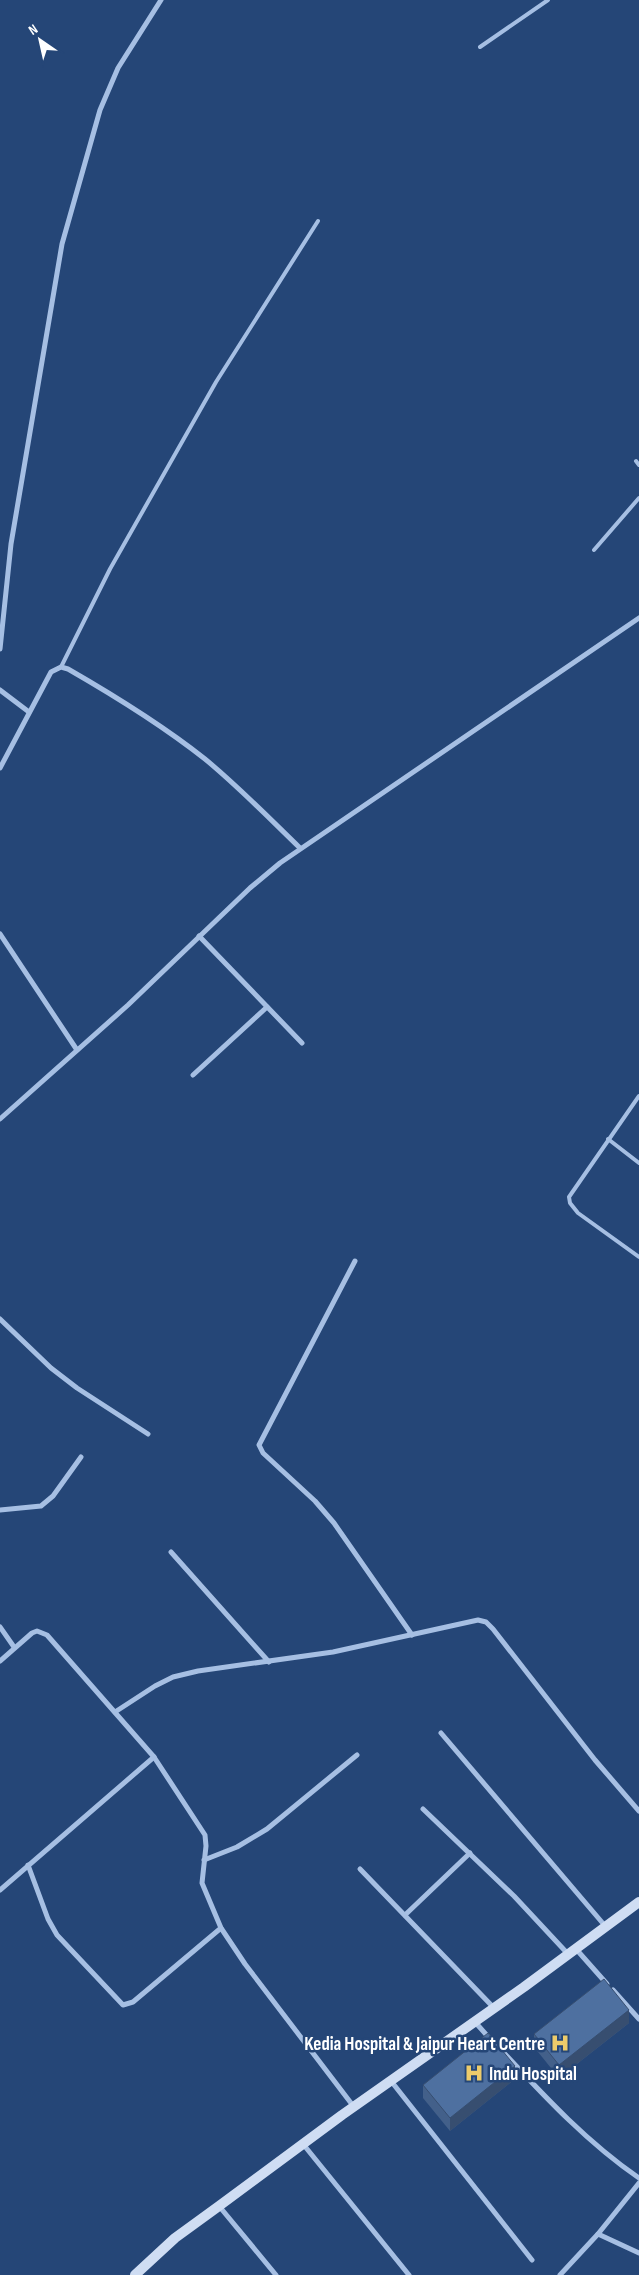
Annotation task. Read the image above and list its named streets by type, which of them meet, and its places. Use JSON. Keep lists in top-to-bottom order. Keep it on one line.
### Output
{"places":{"hospital":["Kedia Hospital & Jaipur Heart Centre","Indu Hospital"]},"north":"top left"}
